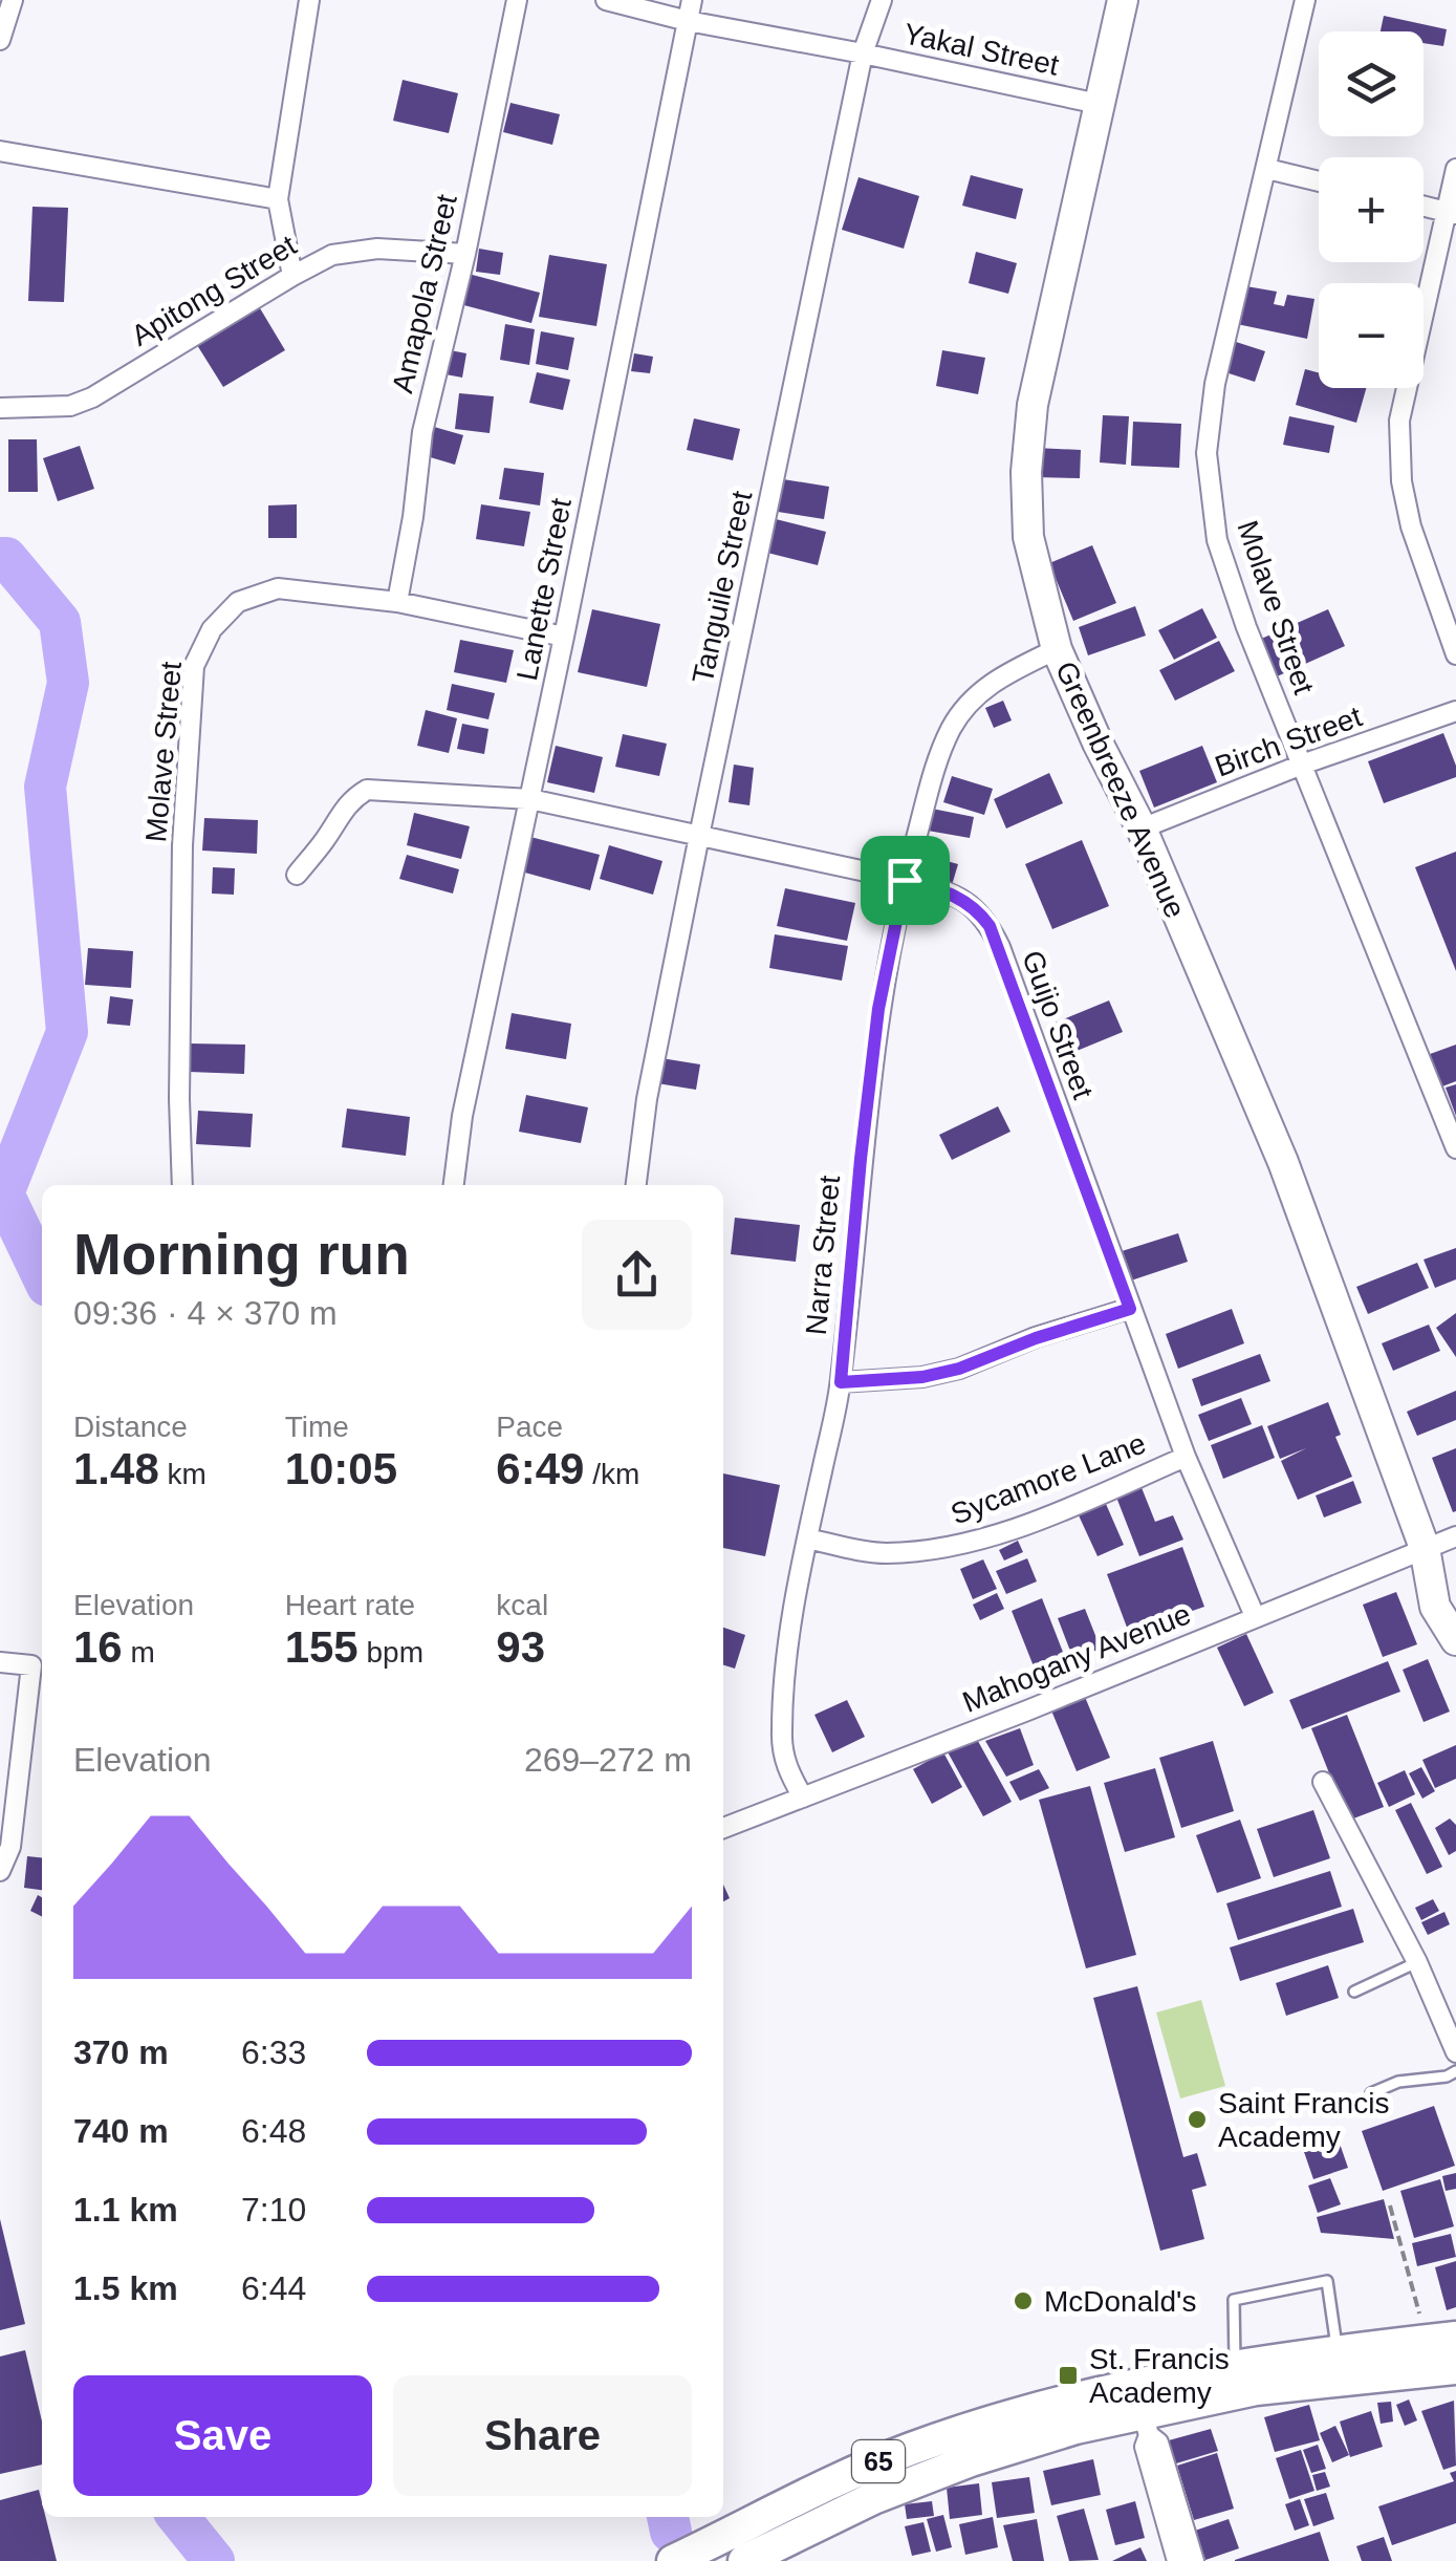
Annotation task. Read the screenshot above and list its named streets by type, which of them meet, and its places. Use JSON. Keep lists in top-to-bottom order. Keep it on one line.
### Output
{"streets":{"main road":["65"],"street":["Yakal Street","Apitong Street","Amapola Street","Tanguile Street","Lanette Street","Molave Street","Birch Street","Greenbreeze Avenue","Guijo Street","Narra Street","Sycamore Lane","Mahogany Avenue"]},"crossings":[["Yakal Street","Tanguile Street"],["Yakal Street","Lanette Street"],["Yakal Street","Greenbreeze Avenue"],["Apitong Street","Amapola Street"],["Amapola Street","Molave Street"],["Tanguile Street","Guijo Street"],["Lanette Street","Molave Street"],["Lanette Street","Guijo Street"],["Molave Street","Birch Street"],["Birch Street","Greenbreeze Avenue"],["Greenbreeze Avenue","Narra Street"],["Greenbreeze Avenue","Mahogany Avenue"],["Guijo Street","Narra Street"],["Guijo Street","Sycamore Lane"],["Guijo Street","Mahogany Avenue"],["Narra Street","Sycamore Lane"],["Narra Street","Mahogany Avenue"]],"places":{"other":["Saint Francis Academy","McDonald's"],"transit":["St. Francis Academy"]},"page":{"map_buttons":["+","−"],"heading":["Morning run","09:36 · 4 × 370 m"],"stats":[["Distance","1.48 km"],["Time","10:05"],["Pace","6:49 /km"],["Elevation","16 m"],["Heart rate","155 bpm"],["kcal","93"]],"chart":["Elevation","269–272 m"],"list":[{"name":"370 m","note":"6:33"},{"name":"740 m","note":"6:48"},{"name":"1.1 km","note":"7:10"},{"name":"1.5 km","note":"6:44"}],"buttons":["Save","Share"]}}
